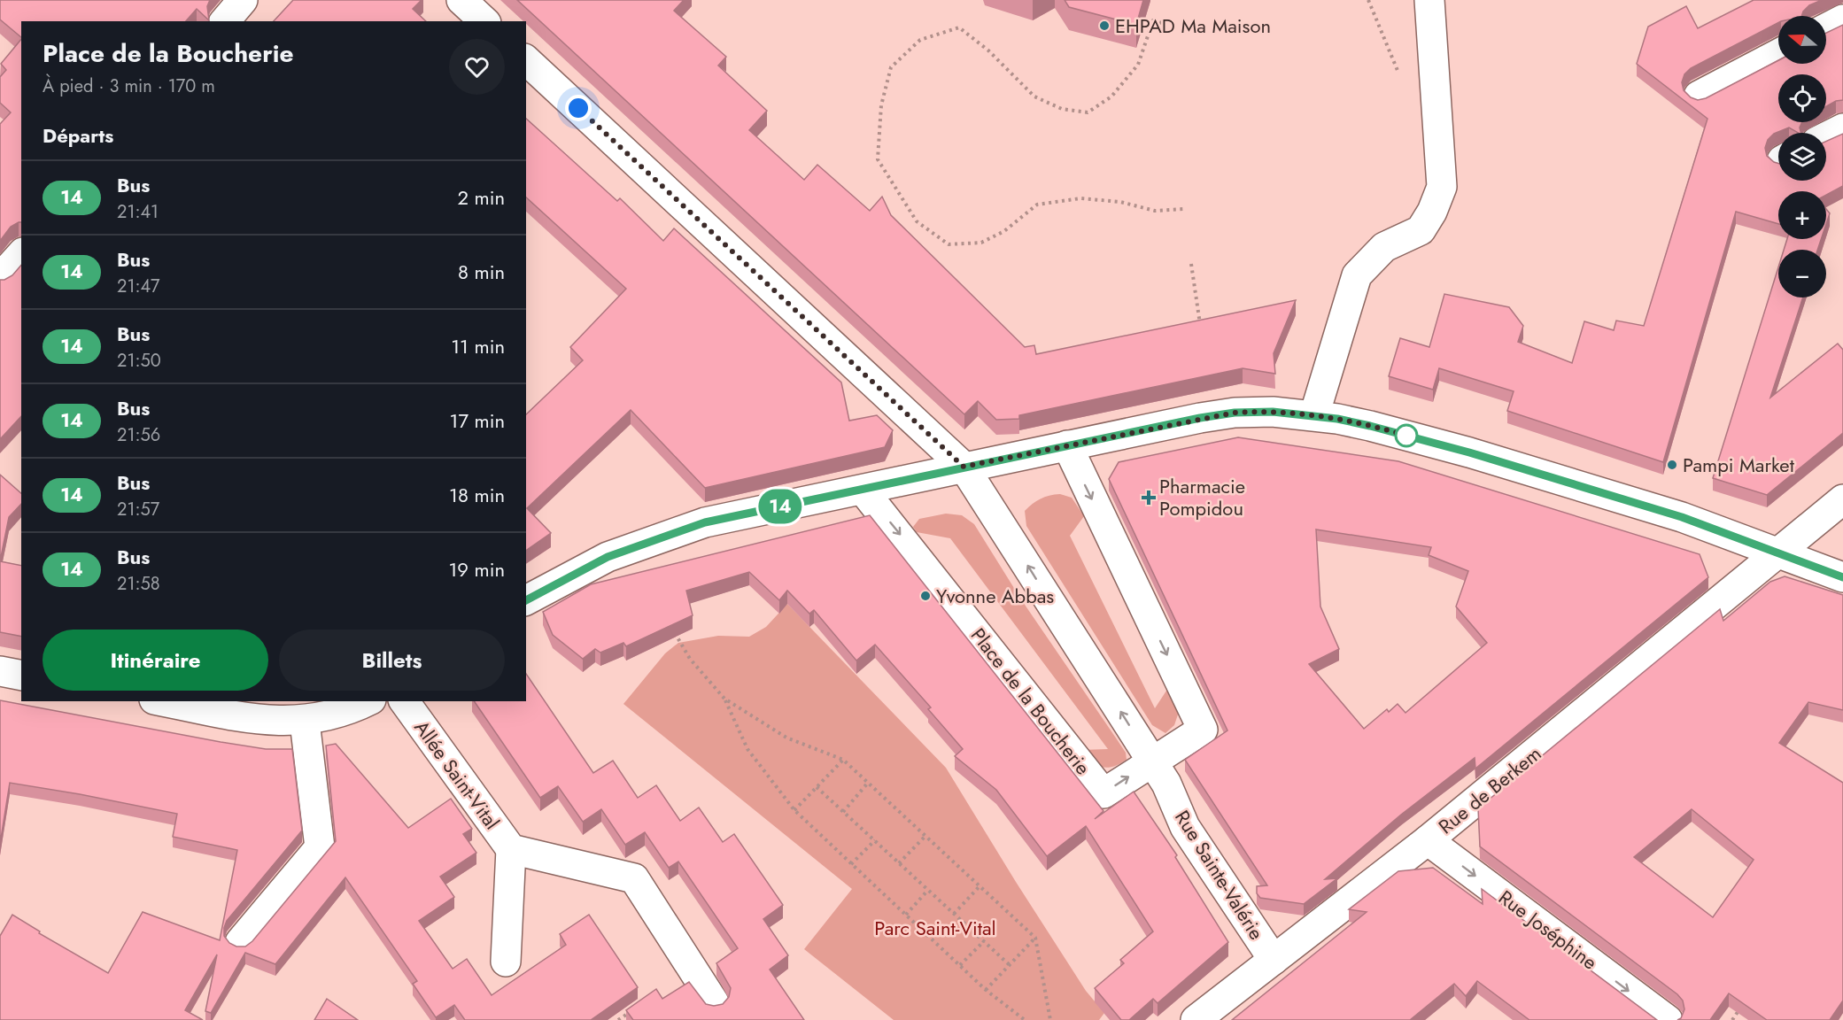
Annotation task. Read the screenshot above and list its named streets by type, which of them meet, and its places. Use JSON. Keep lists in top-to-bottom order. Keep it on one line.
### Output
{"streets":{"street":["Place de la Boucherie","Allée Saint-Vital","Rue de Berkem","Rue Sainte-Valérie","Rue Joséphine"]},"crossings":[["Place de la Boucherie","Rue Sainte-Valérie"],["Rue de Berkem","Rue Sainte-Valérie"],["Rue de Berkem","Rue Joséphine"]],"one_way":["Place de la Boucherie","Rue Joséphine"],"parks":["Parc Saint-Vital"],"places":{"other":["EHPAD Ma Maison","Pampi Market","Yvonne Abbas"],"health":["Pharmacie Pompidou"]},"lines":["bus line 14"],"north":"left","page":{"on_map":"14","map_buttons":["+","−"],"heading":[["Place de la Boucherie","À pied · 3 min · 170 m"],"Départs"],"list":[{"mark":"14","name":"Bus","note":"21:41","value":"2 min"},{"mark":"14","name":"Bus","note":"21:47","value":"8 min"},{"mark":"14","name":"Bus","note":"21:50","value":"11 min"},{"mark":"14","name":"Bus","note":"21:56","value":"17 min"},{"mark":"14","name":"Bus","note":"21:57","value":"18 min"},{"mark":"14","name":"Bus","note":"21:58","value":"19 min"}],"buttons":["Itinéraire","Billets"]}}
